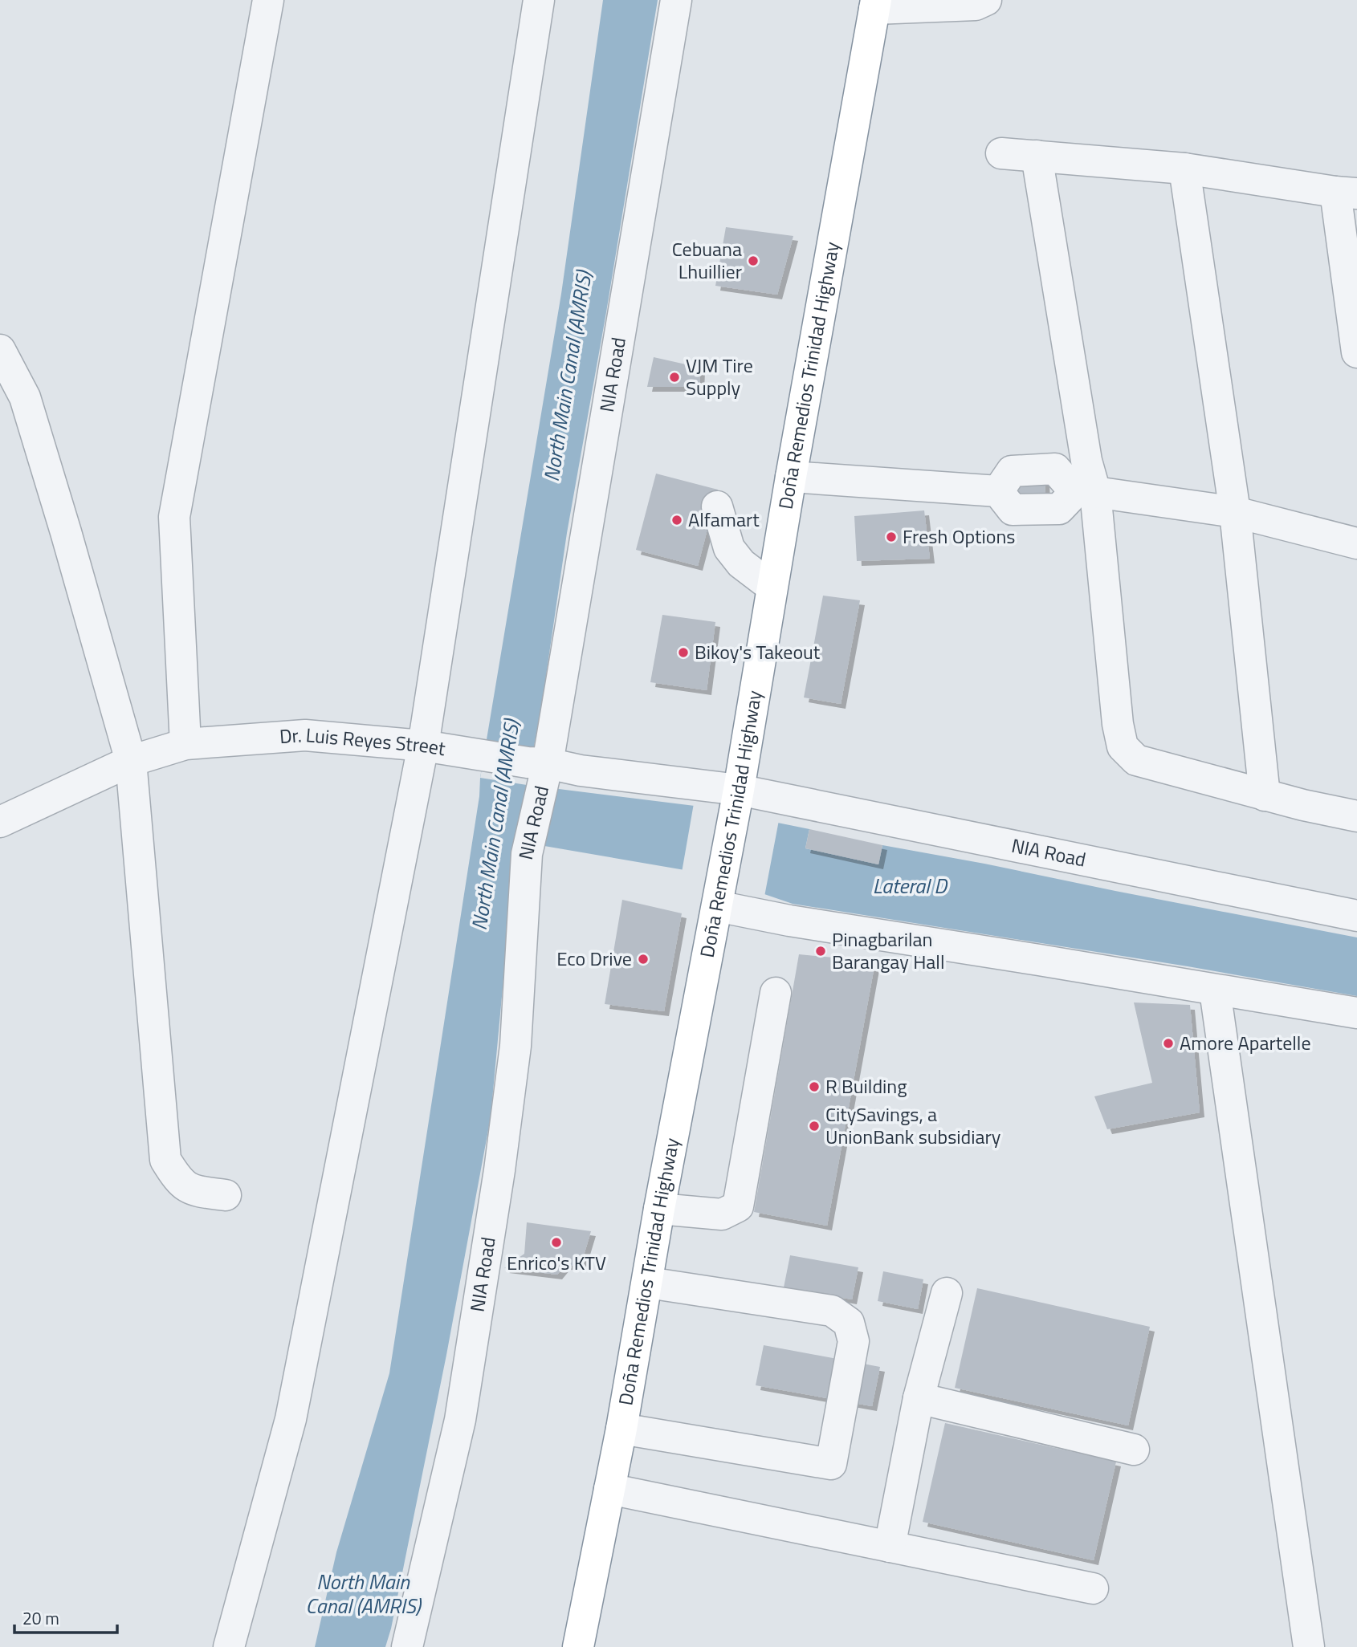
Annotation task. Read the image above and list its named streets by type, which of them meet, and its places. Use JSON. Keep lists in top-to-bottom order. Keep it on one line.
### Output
{"streets":{"highway":["Doña Remedios Trinidad Highway"],"street":["NIA Road","Dr. Luis Reyes Street"]},"crossings":[["NIA Road","Doña Remedios Trinidad Highway"],["NIA Road","Dr. Luis Reyes Street"],["Doña Remedios Trinidad Highway","Dr. Luis Reyes Street"]],"water":["North Main Canal (AMRIS)","Lateral D"],"places":["Cebuana Lhuillier","VJM Tire Supply","Alfamart","Fresh Options","Bikoy's Takeout","Pinagbarilan Barangay Hall","Eco Drive","Amore Apartelle","R Building","CitySavings, a UnionBank subsidiary","Enrico's KTV"],"scale_bar":"20 m"}
